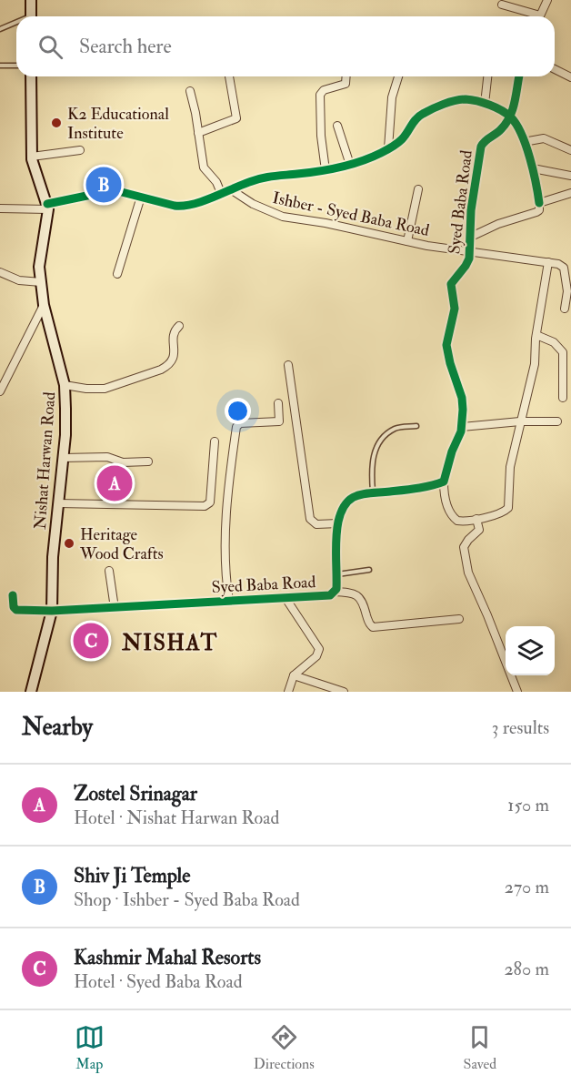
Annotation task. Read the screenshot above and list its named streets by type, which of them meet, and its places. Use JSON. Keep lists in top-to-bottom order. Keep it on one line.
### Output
{"streets":{"main road":["Nishat Harwan Road"],"street":["Syed Baba Road","Ishber - Syed Baba Road"]},"crossings":[["Syed Baba Road","Ishber - Syed Baba Road"],["Syed Baba Road","Nishat Harwan Road"],["Ishber - Syed Baba Road","Nishat Harwan Road"]],"districts":["NISHAT"],"places":["K2 Educational Institute","Heritage Wood Crafts"],"page":{"search":"Search here","pins":["B","A","C"],"heading":["Nearby","3 results"],"list":[{"mark":"A","name":"Zostel Srinagar","note":"Hotel · Nishat Harwan Road","value":"150 m"},{"mark":"B","name":"Shiv Ji Temple","note":"Shop · Ishber - Syed Baba Road","value":"270 m"},{"mark":"C","name":"Kashmir Mahal Resorts","note":"Hotel · Syed Baba Road","value":"280 m"}],"nav":["Map","Directions","Saved"]}}
